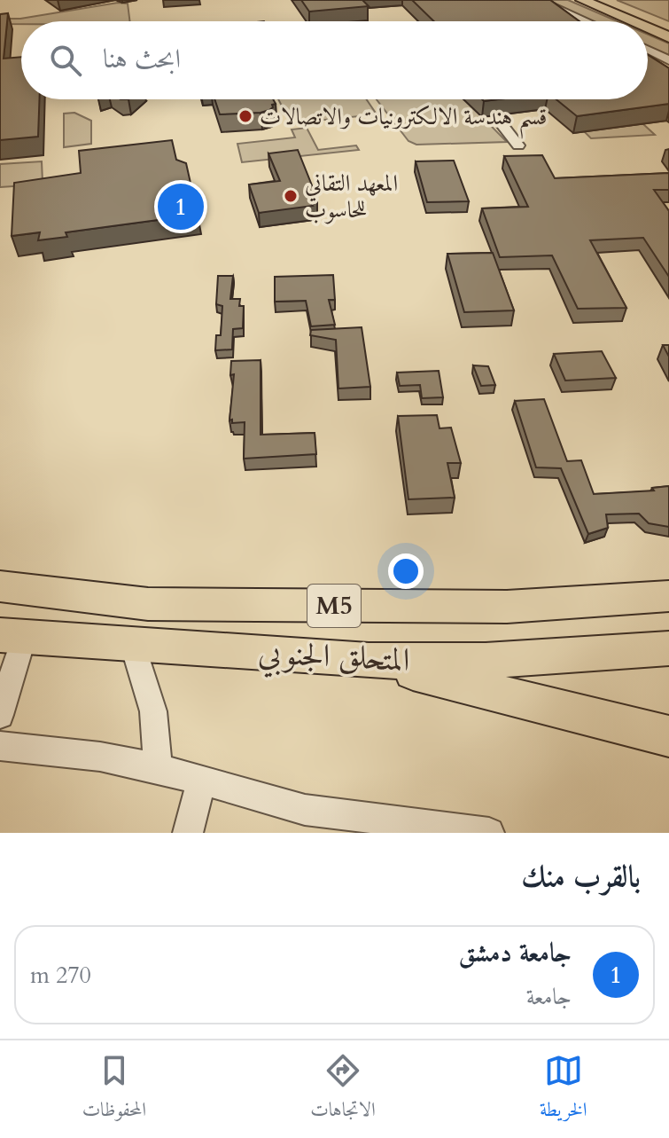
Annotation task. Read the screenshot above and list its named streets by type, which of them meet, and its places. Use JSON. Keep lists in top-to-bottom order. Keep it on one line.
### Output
{"streets":{"highway":["M5","المتحلق الجنوبي"]},"places":["قسم هندسة الالكترونيات والاتصالات","المعهد التقاني للحاسوب"],"page":{"search":"ابحث هنا","pins":"1","heading":"بالقرب منك","list":[{"mark":"1","name":"جامعة دمشق","note":"جامعة","value":"270 m"}],"nav":["الخريطة","الاتجاهات","المحفوظات"]}}
